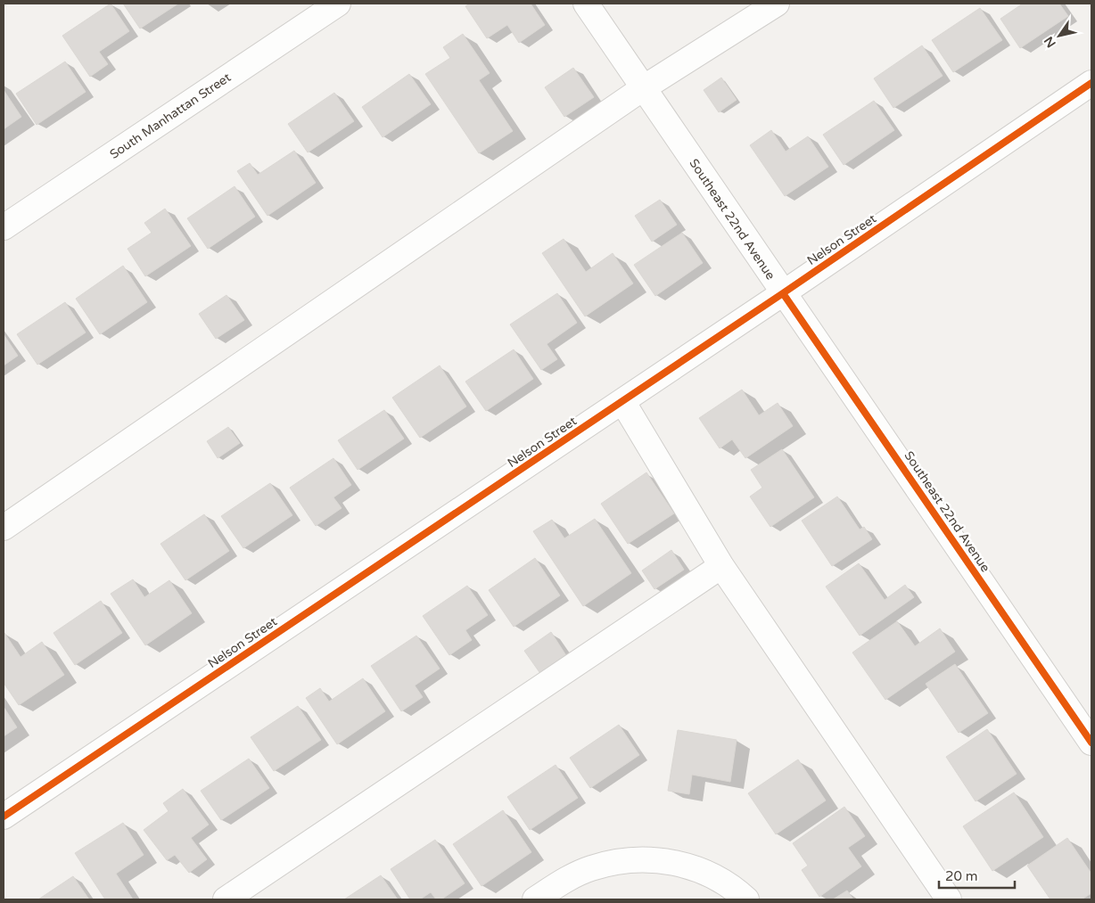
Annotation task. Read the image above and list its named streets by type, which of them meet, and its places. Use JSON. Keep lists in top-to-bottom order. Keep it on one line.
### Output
{"streets":{"street":["South Manhattan Street","Southeast 22nd Avenue","Nelson Street"]},"crossings":[["Southeast 22nd Avenue","Nelson Street"]],"scale_bar":"20 m","north":"bottom left"}
